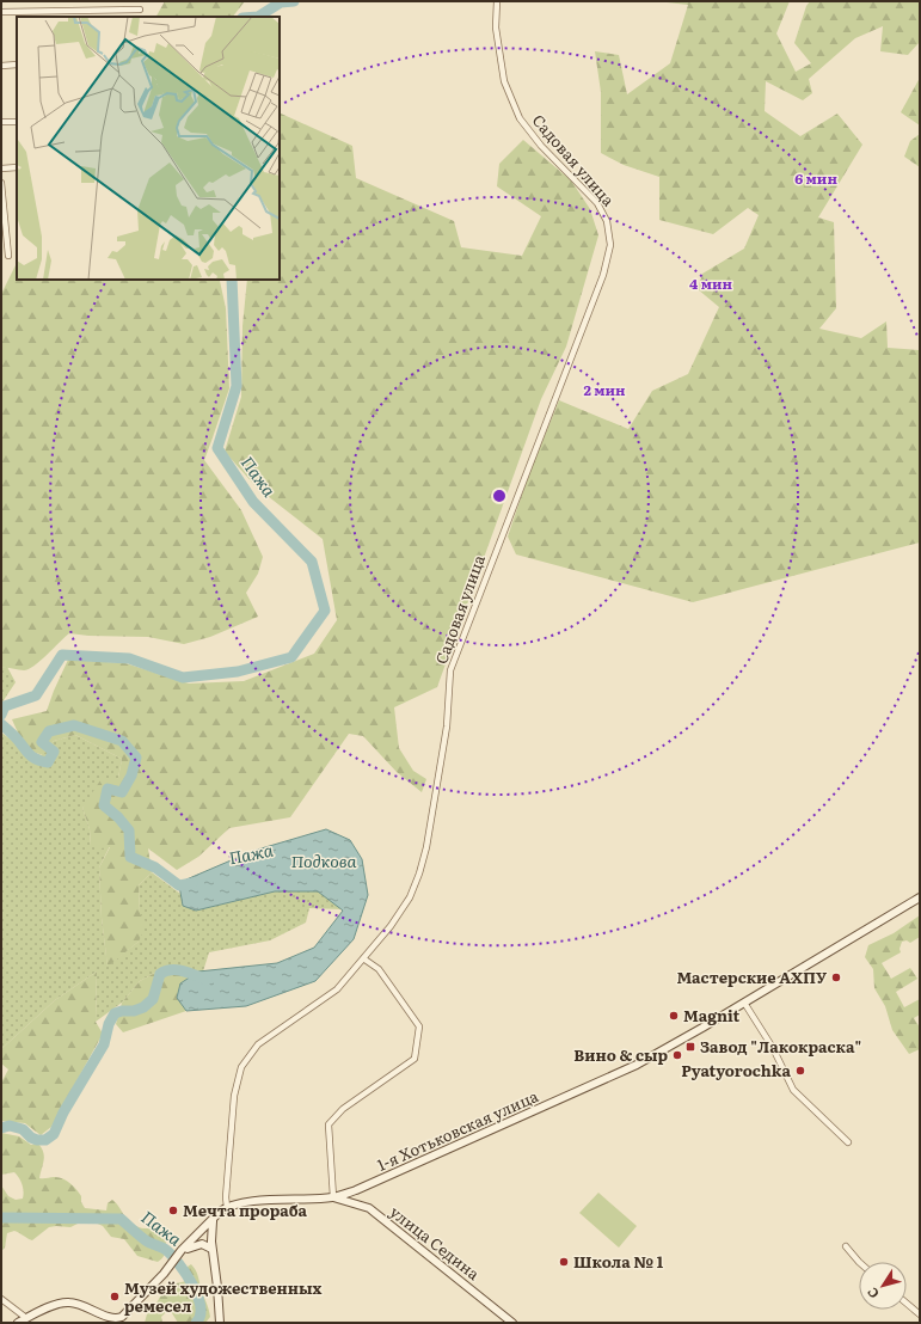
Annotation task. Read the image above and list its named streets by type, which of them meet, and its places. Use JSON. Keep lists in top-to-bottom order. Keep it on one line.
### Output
{"streets":{"main road":["1-я Хотьковская улица","улица Седина"],"street":["Садовая улица"]},"crossings":[["Садовая улица","1-я Хотьковская улица"],["1-я Хотьковская улица","улица Седина"]],"water":["Пажа","Подкова"],"places":{"other":["Мастерские АХПУ","Magnit","Вино & сыр","Pyatyorochka","Мечта прораба","Школа № 1","Музей художественных ремесел"],"transit":["Завод \"Лакокраска\""]},"north":"bottom left","rings":["6 мин","4 мин","2 мин"]}
